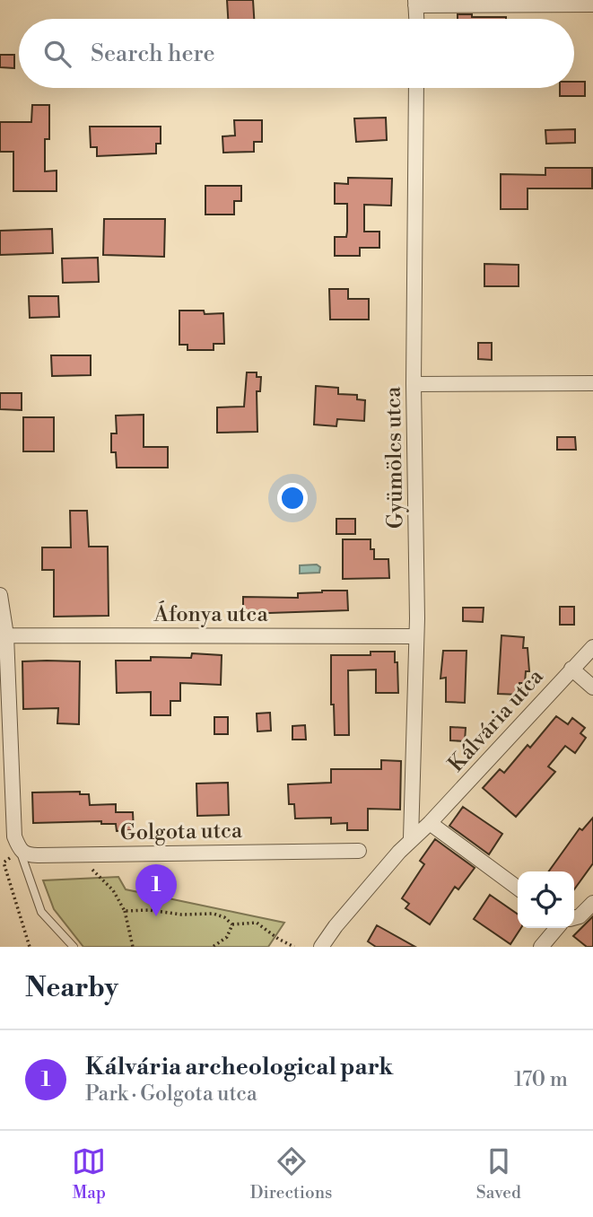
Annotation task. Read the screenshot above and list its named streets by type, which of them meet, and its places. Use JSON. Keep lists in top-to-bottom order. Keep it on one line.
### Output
{"streets":{"street":["Gyümölcs utca","Áfonya utca","Kálvária utca","Golgota utca"]},"crossings":[["Gyümölcs utca","Áfonya utca"],["Gyümölcs utca","Kálvária utca"]],"page":{"search":"Search here","pins":"1","heading":"Nearby","list":[{"mark":"1","name":"Kálvária archeological park","note":"Park · Golgota utca","value":"170 m"}],"nav":["Map","Directions","Saved"]}}
